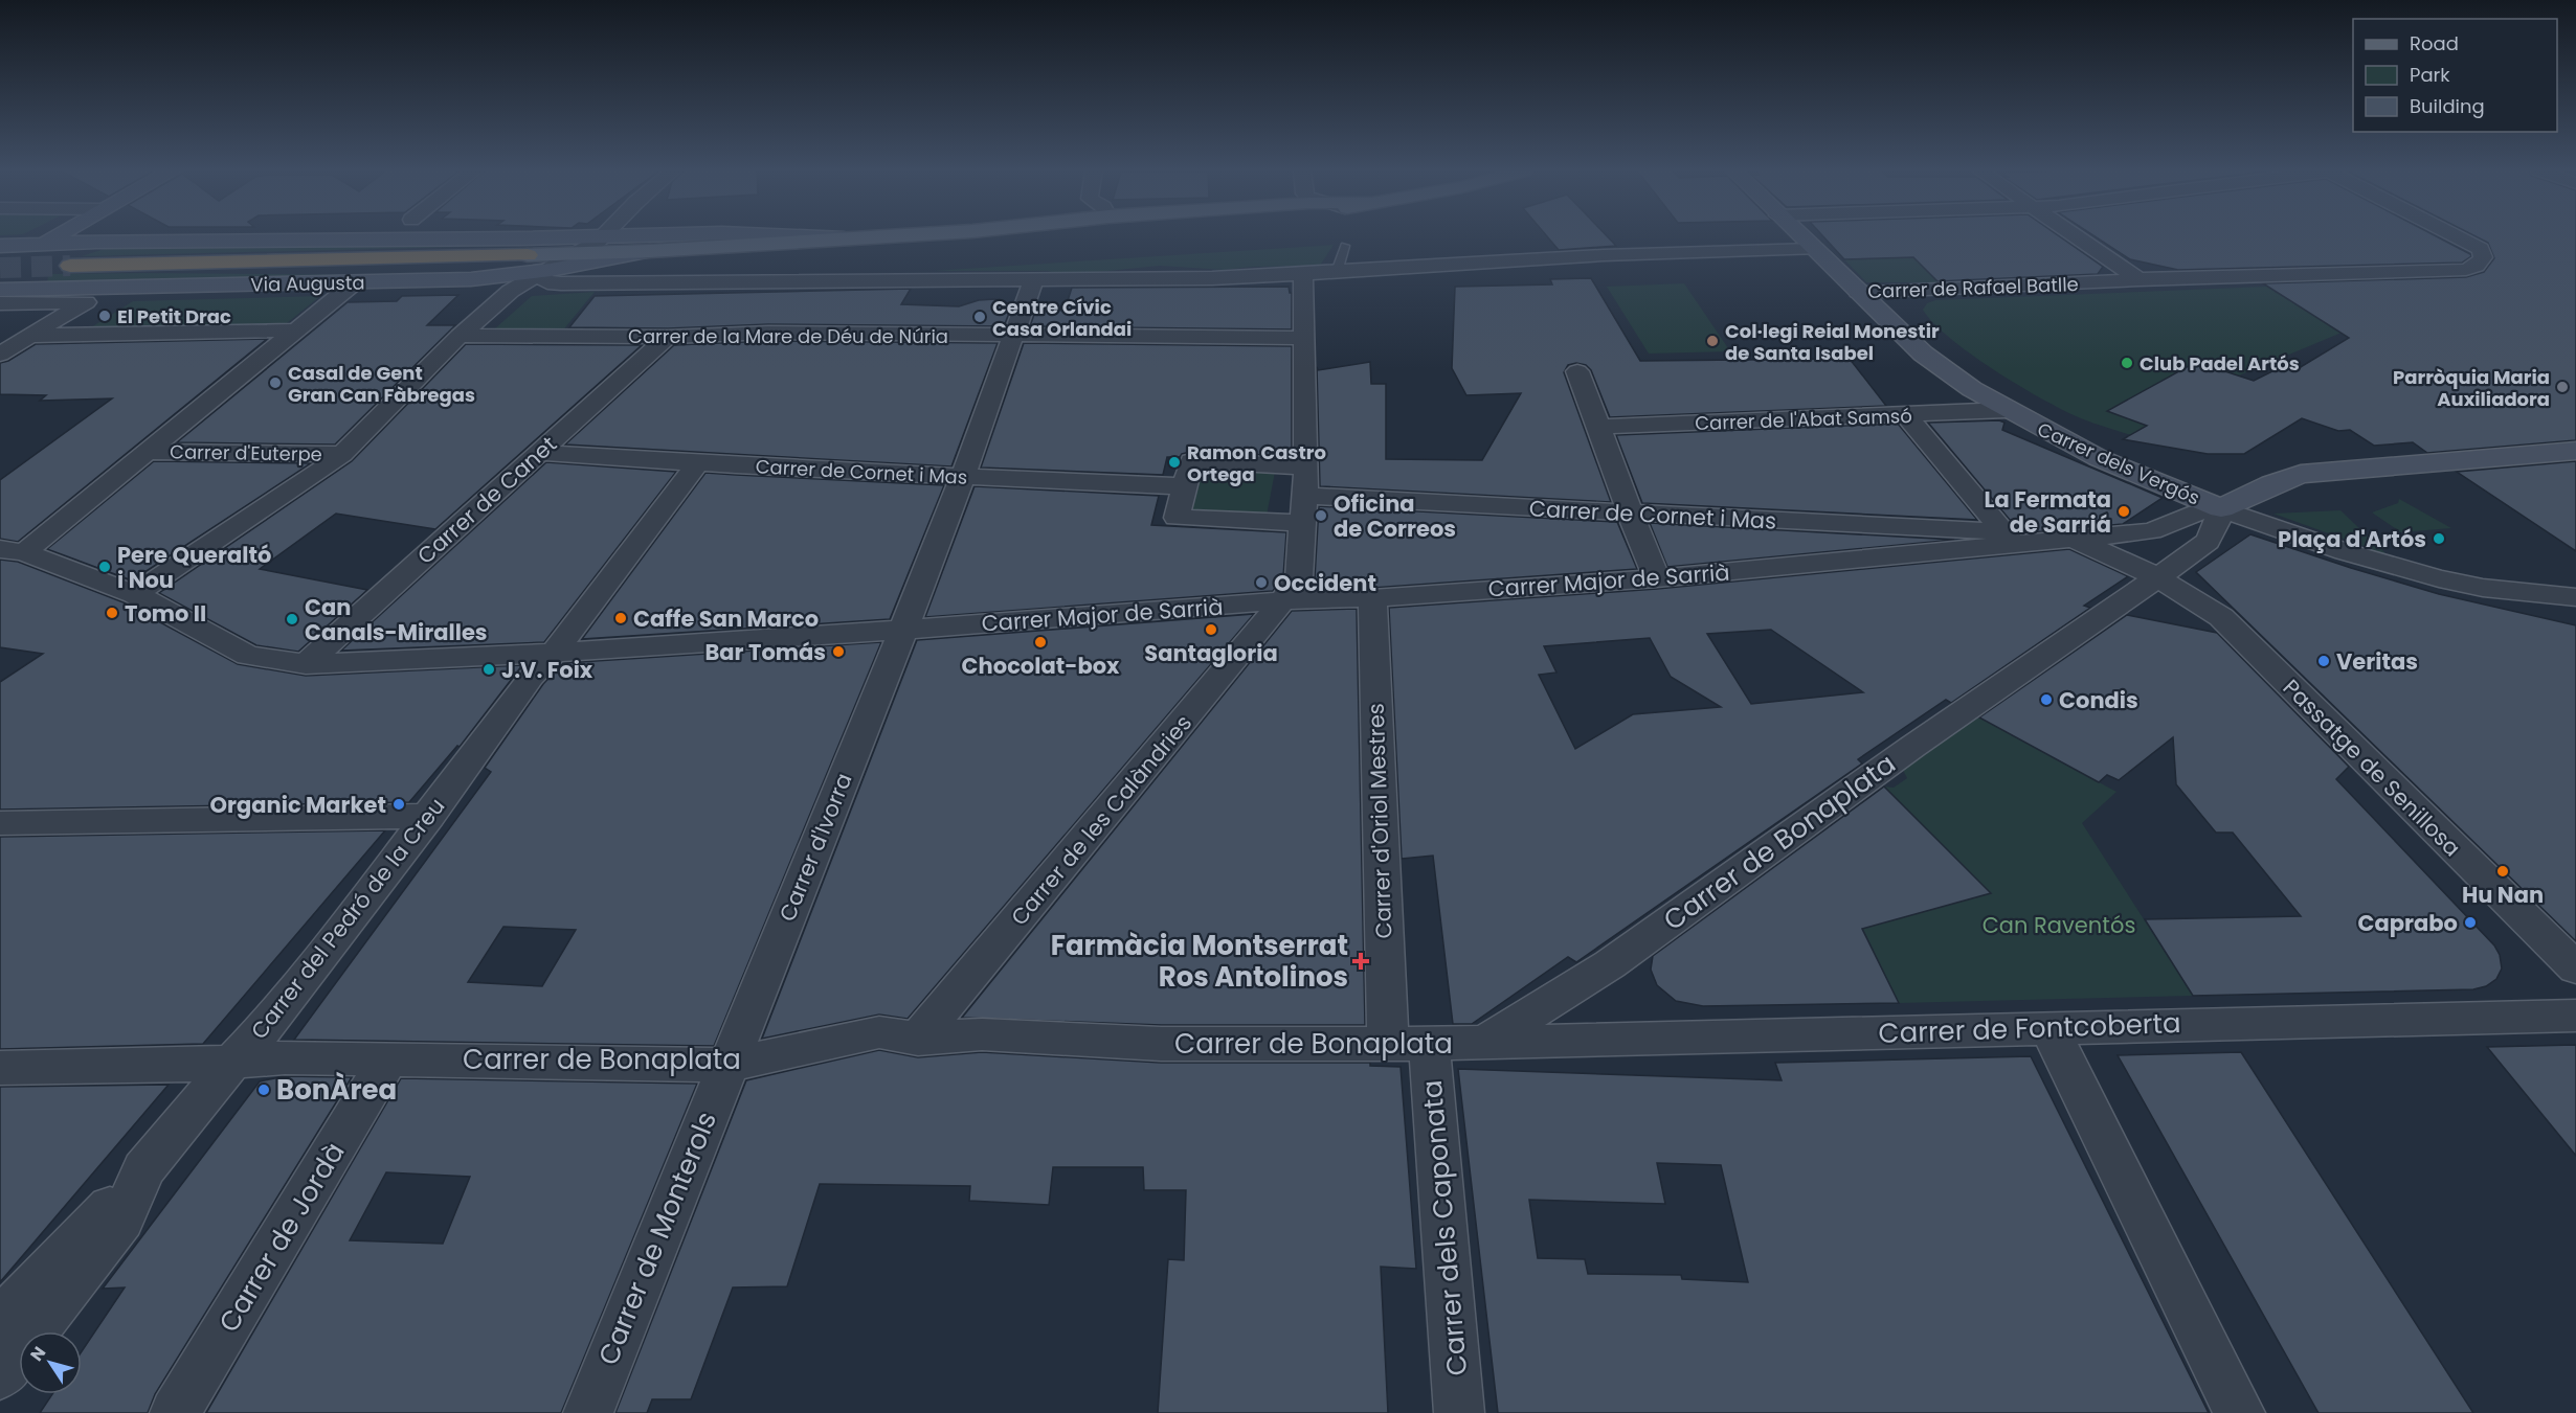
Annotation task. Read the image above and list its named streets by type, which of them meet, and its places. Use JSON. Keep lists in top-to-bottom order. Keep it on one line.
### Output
{"streets":{"main road":["Via Augusta"],"street":["Carrer de Rafael Batlle","Carrer de la Mare de Déu de Núria","Carrer de l'Abat Samsó","Carrer d'Euterpe","Carrer dels Vergós","Carrer de Cornet i Mas","Carrer de Canet","Carrer Major de Sarrià","Passatge de Senillosa","Carrer de les Calàndries","Carrer d'Oriol Mestres","Carrer de Bonaplata","Carrer d'Ivorra","Carrer del Pedró de la Creu","Carrer de Fontcoberta","Carrer dels Caponata","Carrer de Jordà","Carrer de Monterols"]},"crossings":[["Carrer de Rafael Batlle","Carrer dels Vergós"],["Carrer de la Mare de Déu de Núria","Carrer de Canet"],["Carrer de la Mare de Déu de Núria","Carrer de les Calàndries"],["Carrer de la Mare de Déu de Núria","Carrer d'Ivorra"],["Carrer de l'Abat Samsó","Carrer dels Vergós"],["Carrer dels Vergós","Carrer Major de Sarrià"],["Carrer dels Vergós","Carrer de Bonaplata"],["Carrer de Cornet i Mas","Carrer de Canet"],["Carrer de Cornet i Mas","Carrer Major de Sarrià"],["Carrer de Cornet i Mas","Carrer de les Calàndries"],["Carrer de Cornet i Mas","Carrer d'Ivorra"],["Carrer de Cornet i Mas","Carrer del Pedró de la Creu"],["Carrer de Canet","Carrer Major de Sarrià"],["Carrer Major de Sarrià","Carrer de les Calàndries"],["Carrer Major de Sarrià","Carrer d'Oriol Mestres"],["Carrer Major de Sarrià","Carrer de Bonaplata"],["Carrer Major de Sarrià","Carrer d'Ivorra"],["Carrer Major de Sarrià","Carrer del Pedró de la Creu"],["Passatge de Senillosa","Carrer de Bonaplata"],["Carrer de les Calàndries","Carrer de Bonaplata"],["Carrer d'Oriol Mestres","Carrer de Bonaplata"],["Carrer d'Oriol Mestres","Carrer dels Caponata"],["Carrer de Bonaplata","Carrer d'Ivorra"],["Carrer de Bonaplata","Carrer del Pedró de la Creu"],["Carrer de Bonaplata","Carrer de Fontcoberta"],["Carrer de Bonaplata","Carrer dels Caponata"],["Carrer de Bonaplata","Carrer de Jordà"],["Carrer de Bonaplata","Carrer de Monterols"],["Carrer d'Ivorra","Carrer de Monterols"]],"parks":["Can Raventós"],"places":{"other":["El Petit Drac","Centre Cívic Casa Orlandai","Col·legi Reial Monestir de Santa Isabel","Club Padel Artós","Casal de Gent Gran Can Fàbregas","Parròquia Maria Auxiliadora","Ramon Castro Ortega","La Fermata de Sarriá","Oficina de Correos","Plaça d'Artós","Pere Queraltó i Nou","Occident","Tomo II","Caffe San Marco","Can Canals-Miralles","Santagloria","Chocolat-box","Bar Tomás","Veritas","J.V. Foix","Condis","Organic Market","Hu Nan","Caprabo","BonÀrea"],"health":["Farmàcia Montserrat Ros Antolinos"]},"legend":["Road","Park","Building"],"north":"top left"}
